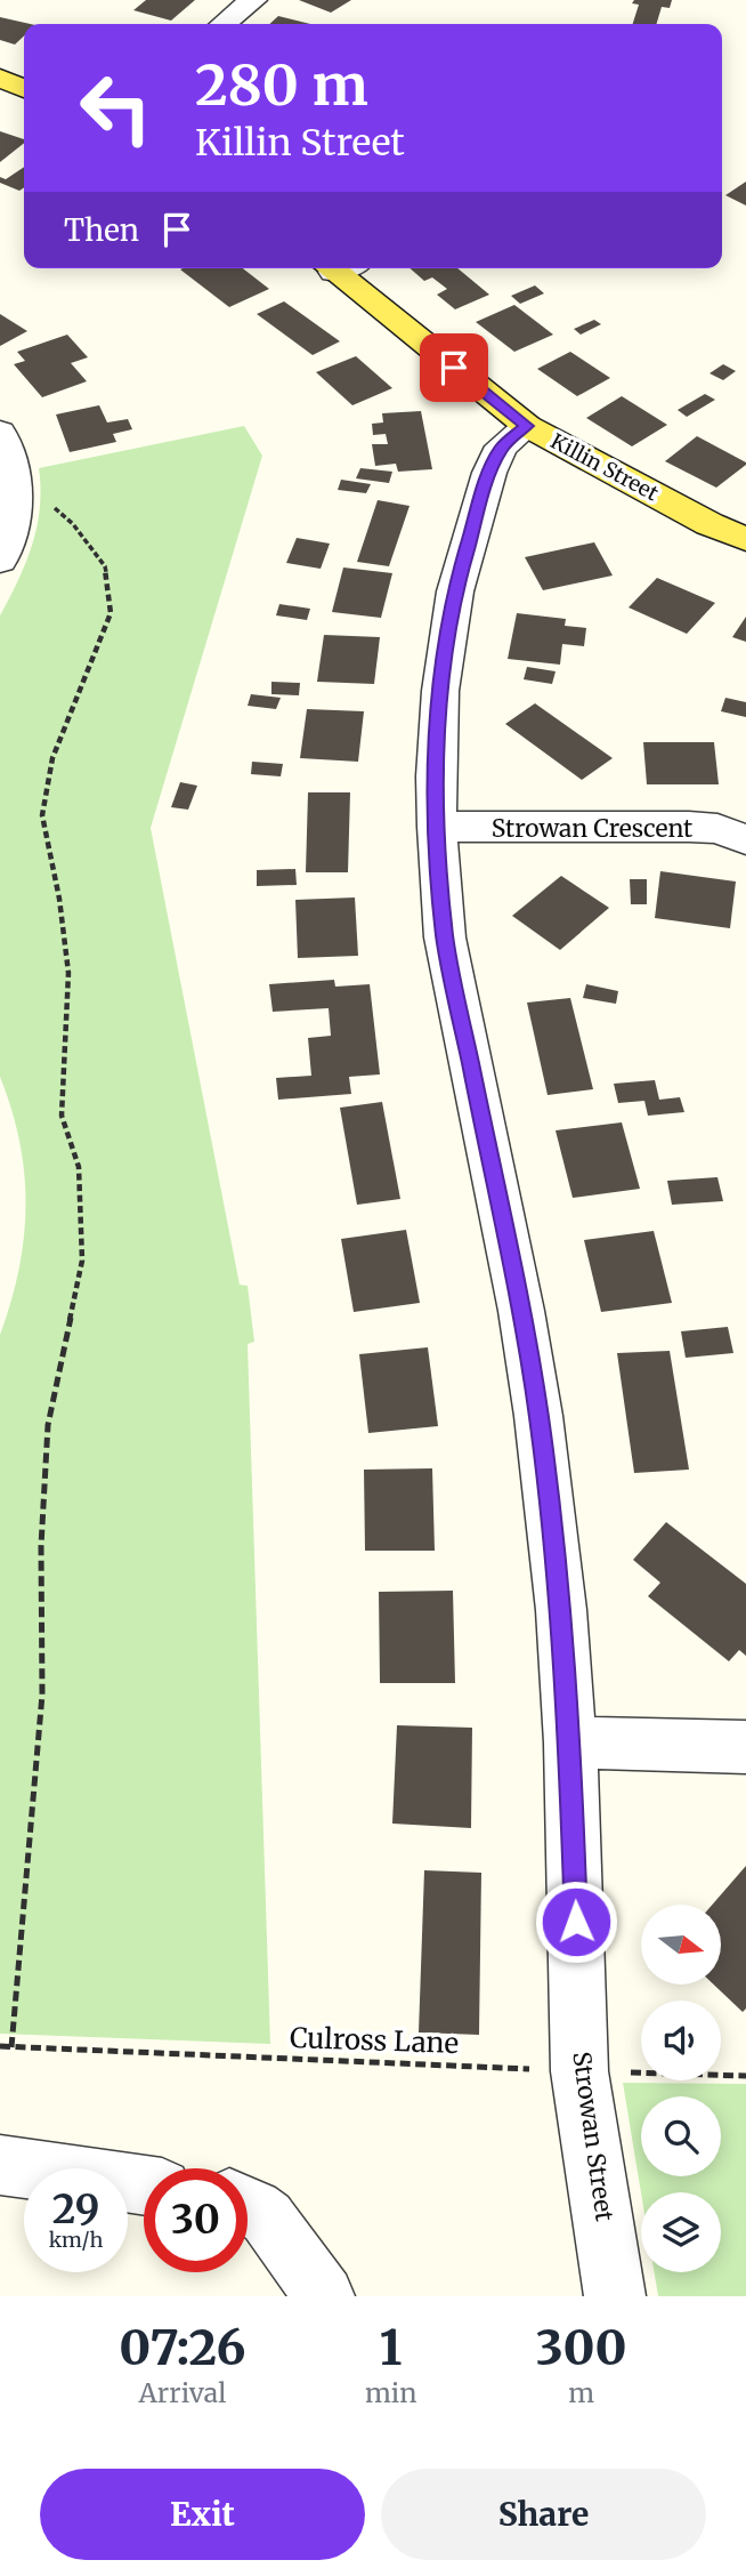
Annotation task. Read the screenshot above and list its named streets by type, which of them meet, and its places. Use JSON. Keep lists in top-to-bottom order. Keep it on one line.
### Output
{"streets":{"main road":["Killin Street"],"street":["Strowan Crescent","Strowan Street"],"path":["Culross Lane"]},"crossings":[["Killin Street","Strowan Street"],["Strowan Crescent","Strowan Street"],["Culross Lane","Strowan Street"]],"north":"right","page":{"turn":["280 m","Killin Street"],"then":"Then","speed":"29 km/h","limit":"30","eta":["07:26","Arrival","1","min","300","m"],"buttons":["Exit","Share"]}}
